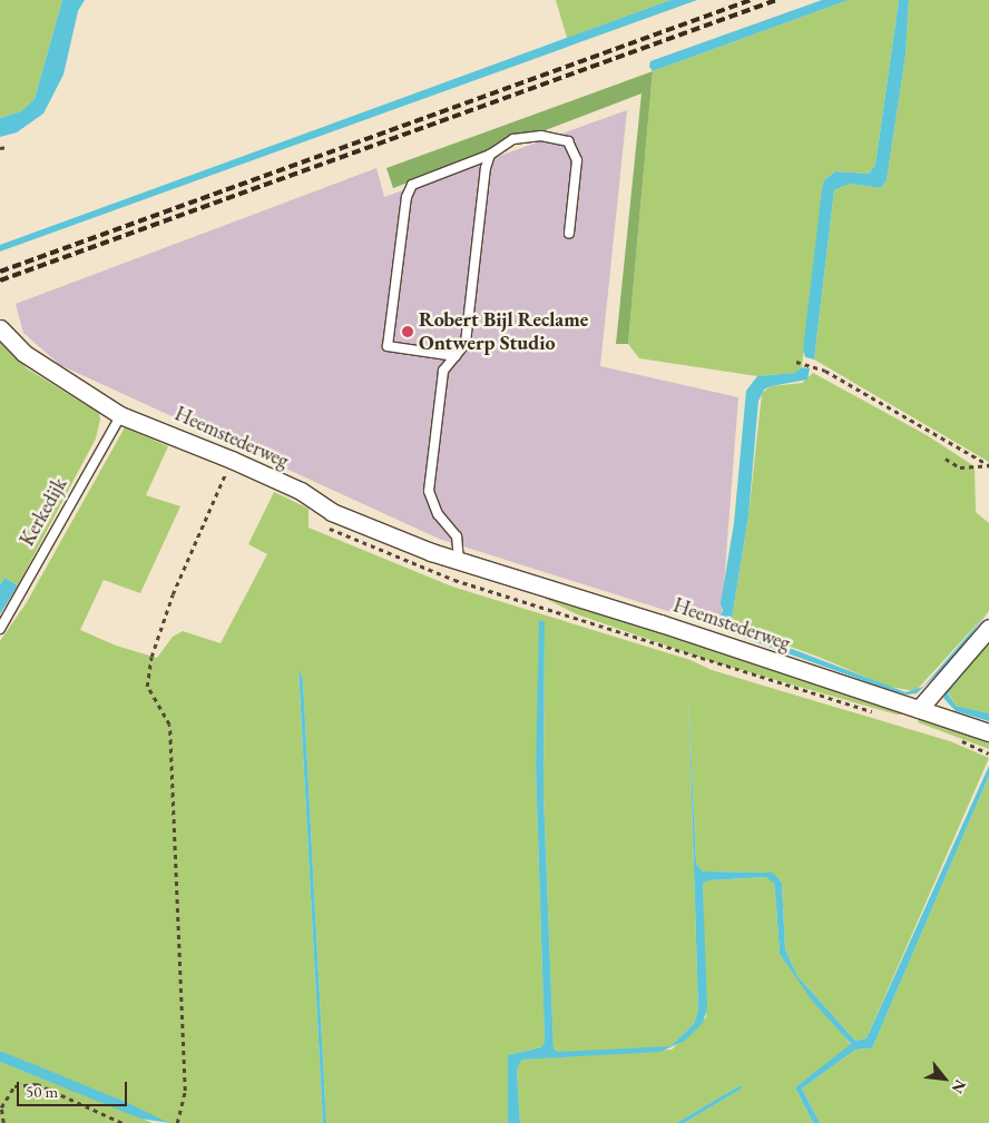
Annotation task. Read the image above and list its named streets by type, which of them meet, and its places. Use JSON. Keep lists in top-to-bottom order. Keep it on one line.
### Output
{"streets":{"street":["Heemstederweg"],"lane":["Kerkedijk"]},"crossings":[["Heemstederweg","Kerkedijk"]],"places":["Robert Bijl Reclame Ontwerp Studio"],"scale_bar":"50 m","north":"bottom right"}
